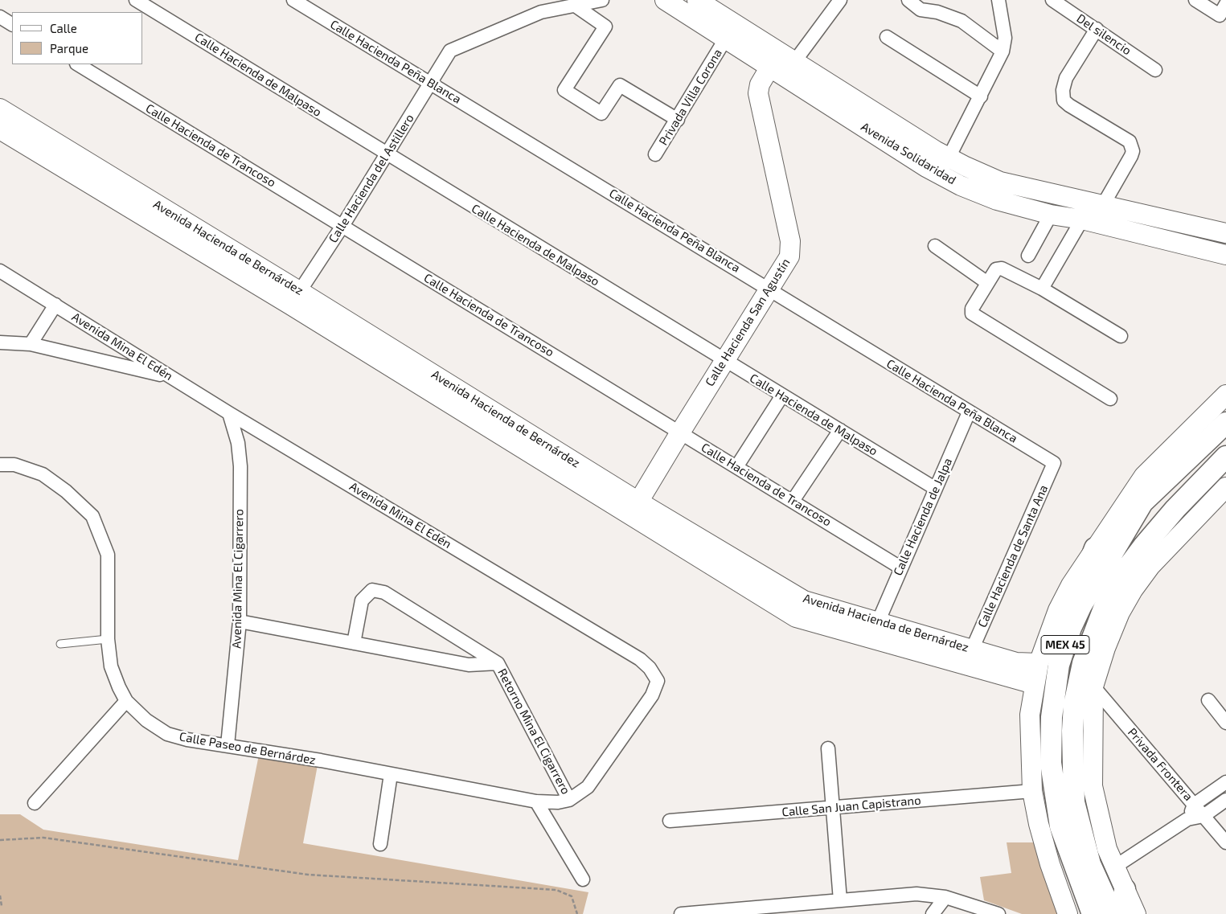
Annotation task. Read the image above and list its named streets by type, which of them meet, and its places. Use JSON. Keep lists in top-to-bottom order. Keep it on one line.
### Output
{"streets":{"main road":["MEX 45"],"street":["Del silencio","Calle Hacienda Peña Blanca","Calle Hacienda de Malpaso","Privada Villa Corona","Calle Hacienda de Trancoso","Avenida Solidaridad","Calle Hacienda del Astillero","Avenida Hacienda de Bernárdez","Calle Hacienda San Agustín","Avenida Mina El Edén","Calle Hacienda de Jalpa","Calle Hacienda de Santa Ana","Avenida Mina El Cigarrero","Retorno Mina El Cigarrero","Calle Paseo de Bernárdez","Privada Frontera","Calle San Juan Capistrano"]},"crossings":[["Calle Hacienda Peña Blanca","Calle Hacienda del Astillero"],["Calle Hacienda Peña Blanca","Calle Hacienda San Agustín"],["Calle Hacienda Peña Blanca","Calle Hacienda de Jalpa"],["Calle Hacienda Peña Blanca","Calle Hacienda de Santa Ana"],["Calle Hacienda de Malpaso","Calle Hacienda del Astillero"],["Calle Hacienda de Malpaso","Calle Hacienda San Agustín"],["Calle Hacienda de Malpaso","Calle Hacienda de Jalpa"],["Privada Villa Corona","Avenida Solidaridad"],["Calle Hacienda de Trancoso","Calle Hacienda del Astillero"],["Calle Hacienda de Trancoso","Calle Hacienda San Agustín"],["Calle Hacienda de Trancoso","Calle Hacienda de Jalpa"],["Avenida Solidaridad","Calle Hacienda San Agustín"],["Calle Hacienda del Astillero","Avenida Hacienda de Bernárdez"],["Avenida Hacienda de Bernárdez","Calle Hacienda San Agustín"],["Avenida Hacienda de Bernárdez","Calle Hacienda de Jalpa"],["Avenida Hacienda de Bernárdez","Calle Hacienda de Santa Ana"],["Avenida Mina El Edén","Avenida Mina El Cigarrero"],["Avenida Mina El Edén","Retorno Mina El Cigarrero"],["Avenida Mina El Edén","Calle Paseo de Bernárdez"],["Avenida Mina El Cigarrero","Retorno Mina El Cigarrero"],["Avenida Mina El Cigarrero","Calle Paseo de Bernárdez"],["Retorno Mina El Cigarrero","Calle Paseo de Bernárdez"]],"legend":["Calle","Parque"]}
